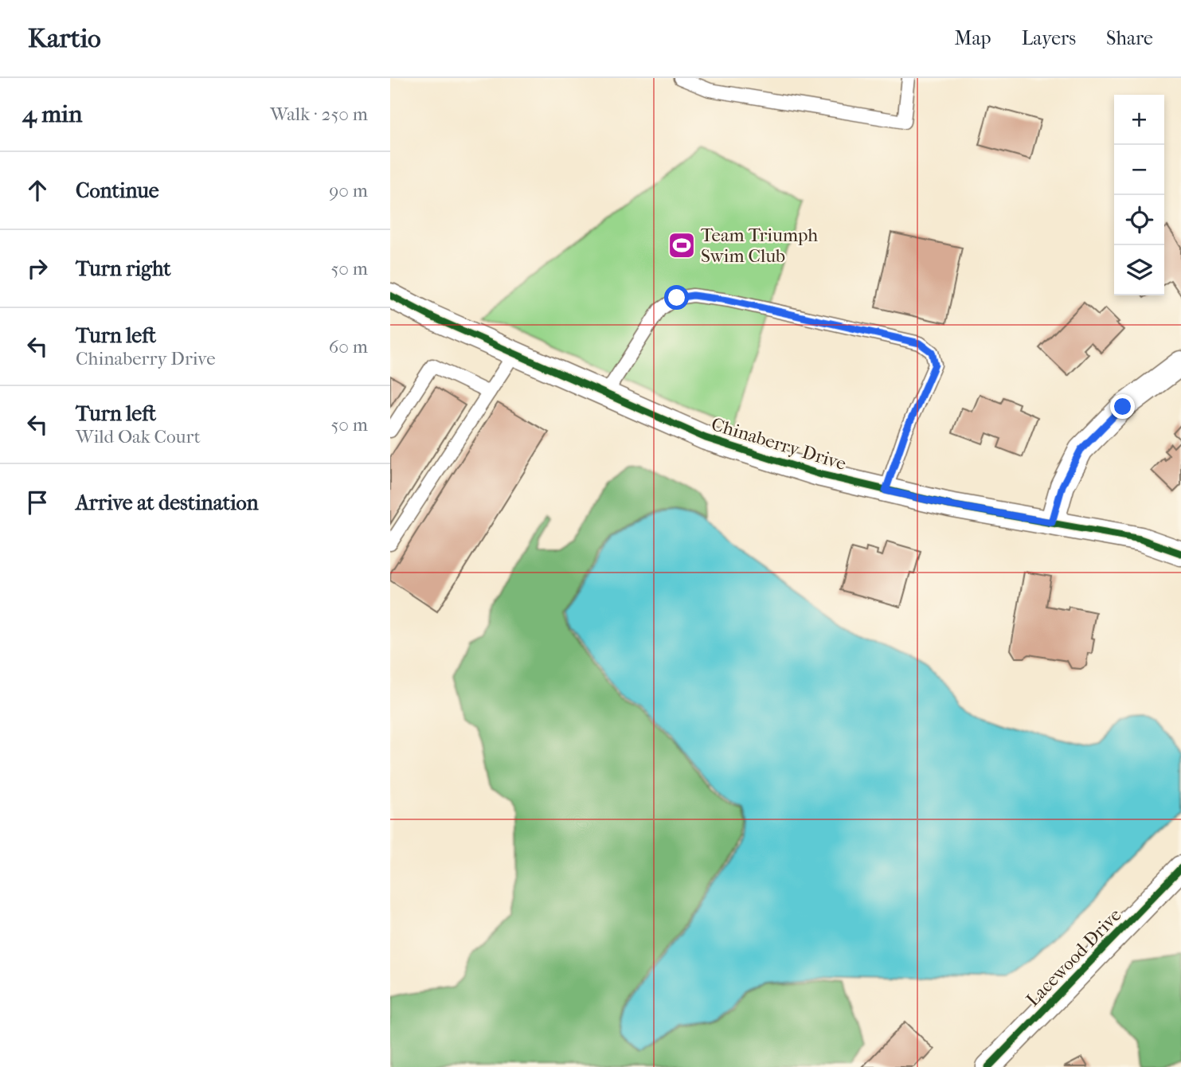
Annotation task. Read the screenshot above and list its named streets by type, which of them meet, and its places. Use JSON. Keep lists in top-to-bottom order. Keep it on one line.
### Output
{"streets":{"street":["Chinaberry Drive","Lacewood Drive"]},"places":{"sports":["Team Triumph Swim Club"]},"page":{"header":"Kartio","nav":["Map","Layers","Share"],"heading":["4 min","Walk · 250 m"],"map_buttons":["+","−"],"list":[["Continue","90 m"],["Turn right","50 m"],["Turn left","Chinaberry Drive","60 m"],["Turn left","Wild Oak Court","50 m"],"Arrive at destination"]}}
